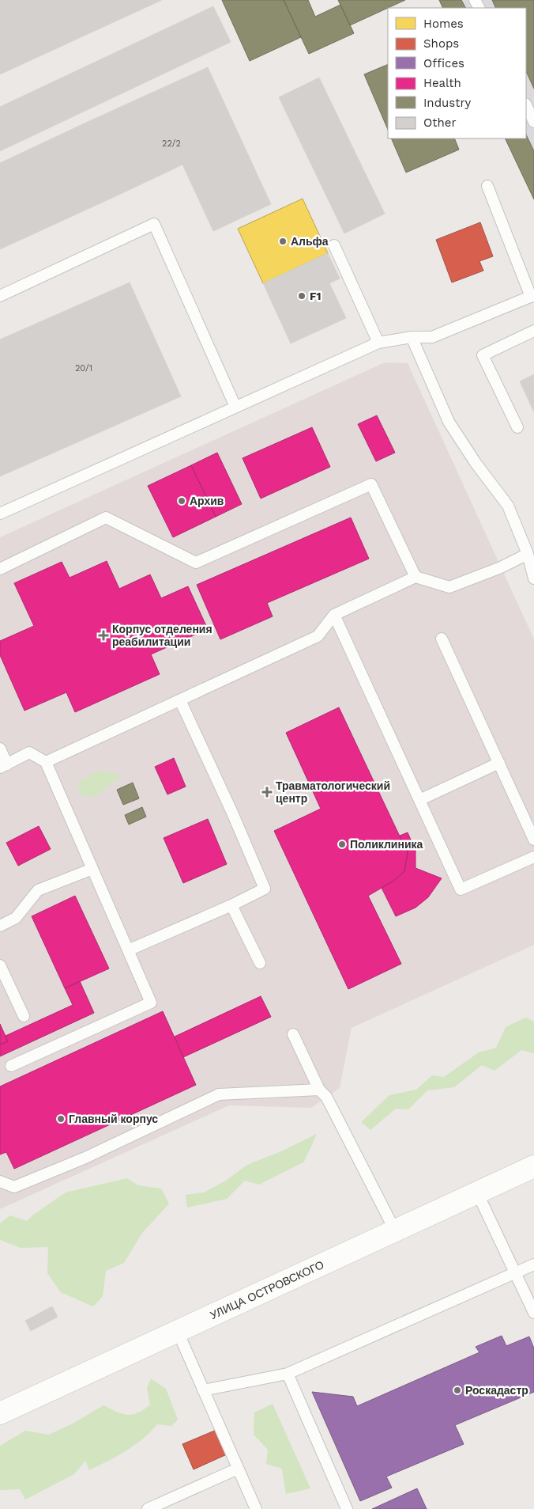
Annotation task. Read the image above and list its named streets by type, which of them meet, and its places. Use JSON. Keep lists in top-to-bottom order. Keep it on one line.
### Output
{"streets":{"main road":["УЛИЦА ОСТРОВСКОГО"]},"places":{"other":["Альфа","F1","Архив","Поликлиника","Главный корпус","Роскадастр"],"health":["Корпус отделения реабилитации","Травматологический центр"]},"house_numbers":["22/2","20/1"],"legend":["Homes","Shops","Offices","Health","Industry","Other"]}
